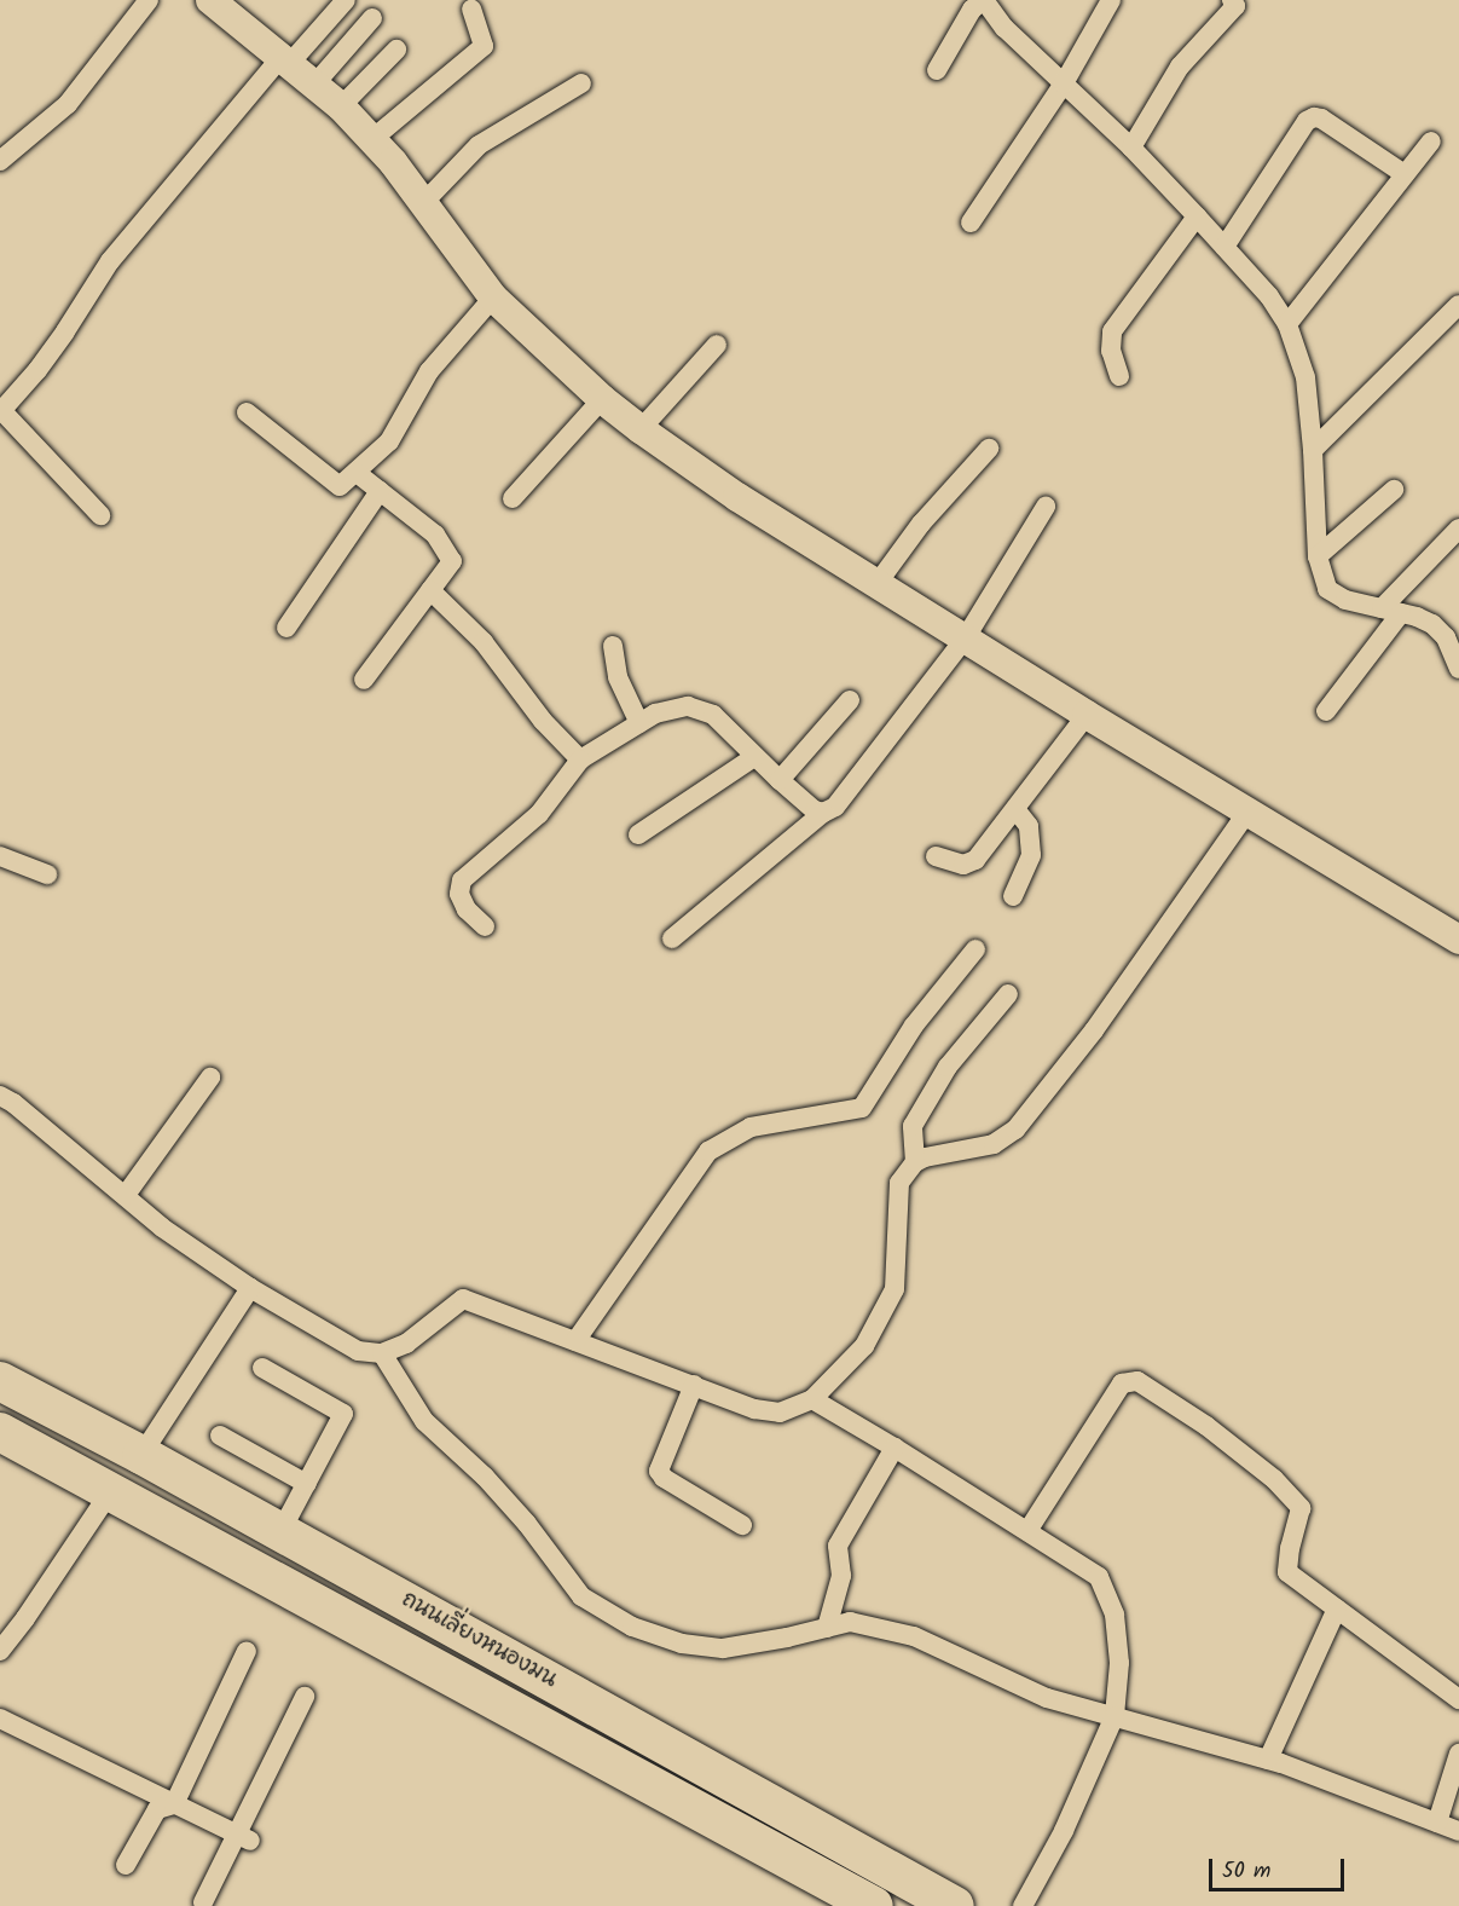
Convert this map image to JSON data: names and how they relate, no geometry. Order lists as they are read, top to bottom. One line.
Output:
{"streets":{"highway":["ถนนเลี่ยงหนองมน"]},"scale_bar":"50 m"}
